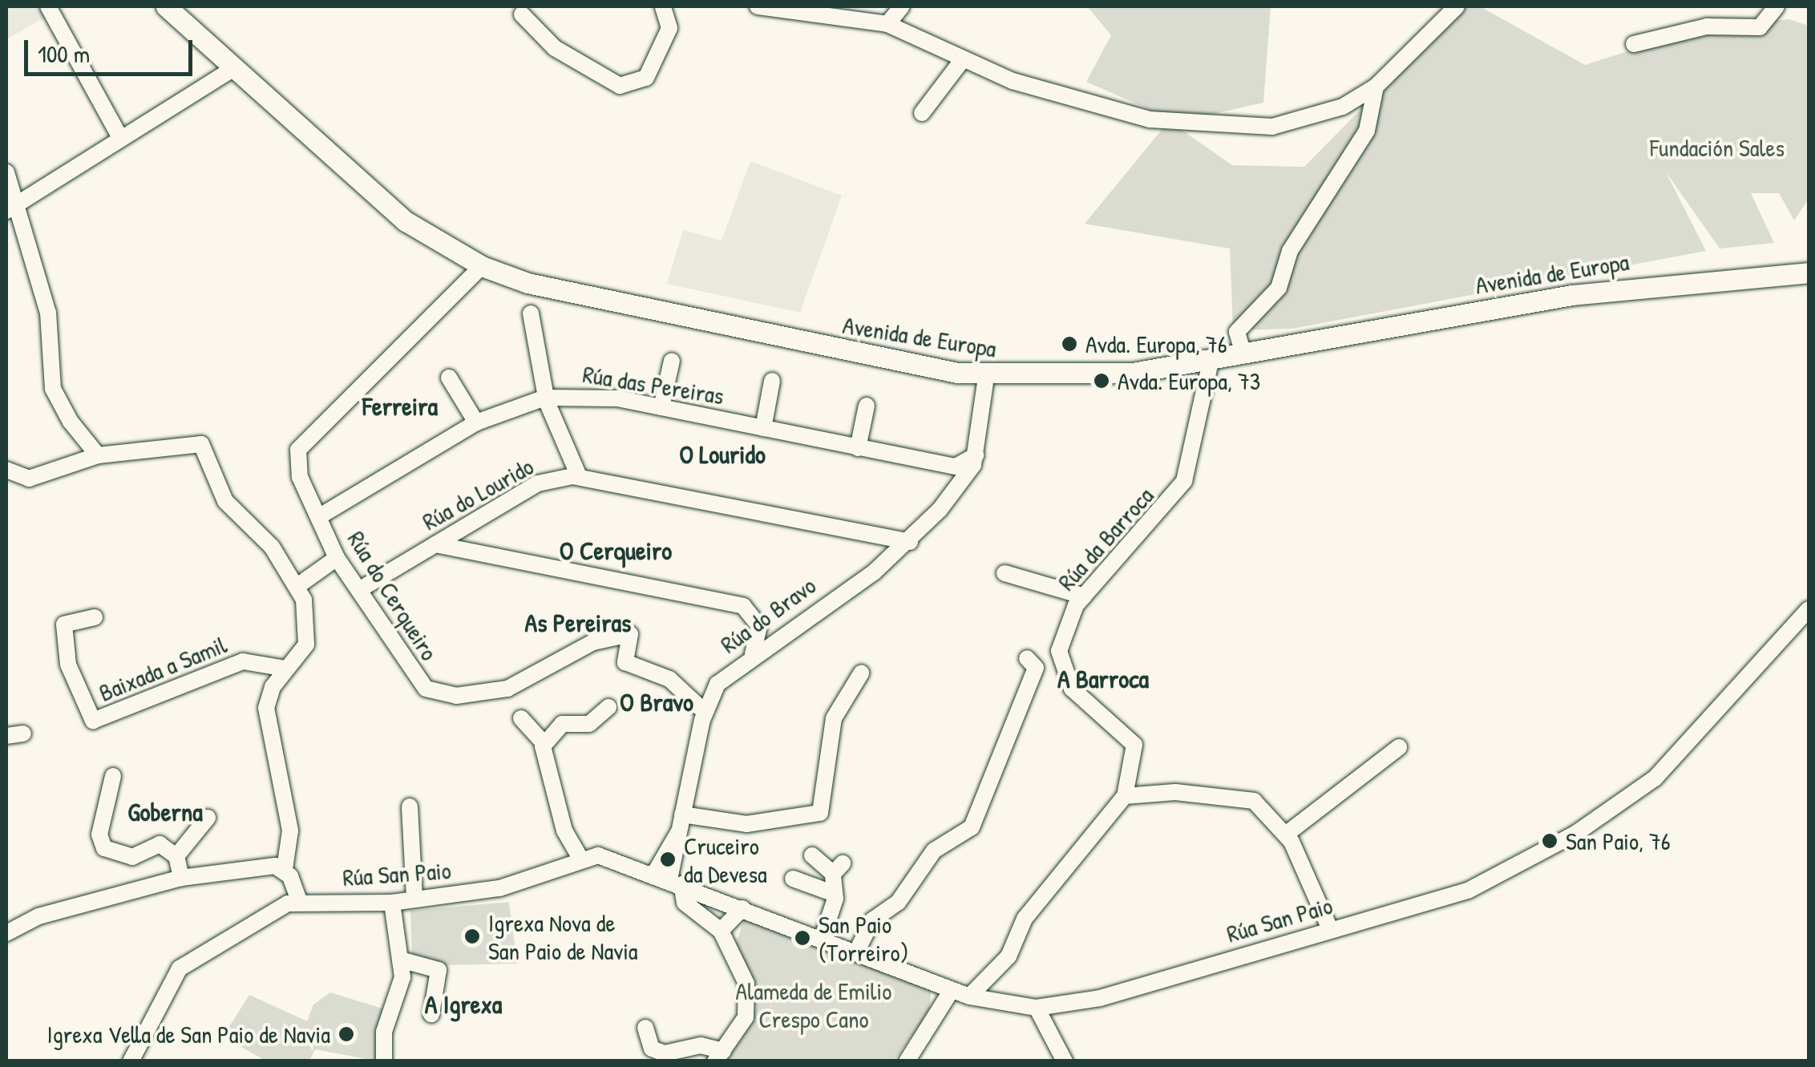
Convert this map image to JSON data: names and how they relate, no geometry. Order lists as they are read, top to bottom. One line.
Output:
{"streets":{"main road":["Avenida de Europa"],"street":["Rúa das Pereiras","Rúa do Lourido","Rúa da Barroca","Rúa do Cerqueiro","Rúa do Bravo","Baixada a Samil","Rúa San Paio"]},"crossings":[["Avenida de Europa","Rúa da Barroca"],["Avenida de Europa","Rúa do Bravo"],["Rúa das Pereiras","Rúa do Cerqueiro"],["Rúa do Lourido","Rúa do Cerqueiro"],["Rúa do Lourido","Rúa do Bravo"],["Rúa da Barroca","Rúa San Paio"],["Rúa do Cerqueiro","Rúa do Bravo"],["Rúa do Bravo","Rúa San Paio"]],"districts":["Ferreira","O Lourido","O Cerqueiro","As Pereiras","A Barroca","O Bravo","Goberna","A Igrexa"],"parks":["Fundación Sales","Alameda de Emilio Crespo Cano"],"places":["Avda. Europa, 76","Avda. Europa, 73","San Paio, 76","Cruceiro da Devesa","Igrexa Nova de San Paio de Navia","San Paio (Torreiro)","Igrexa Vella de San Paio de Navia"],"scale_bar":"100 m"}
